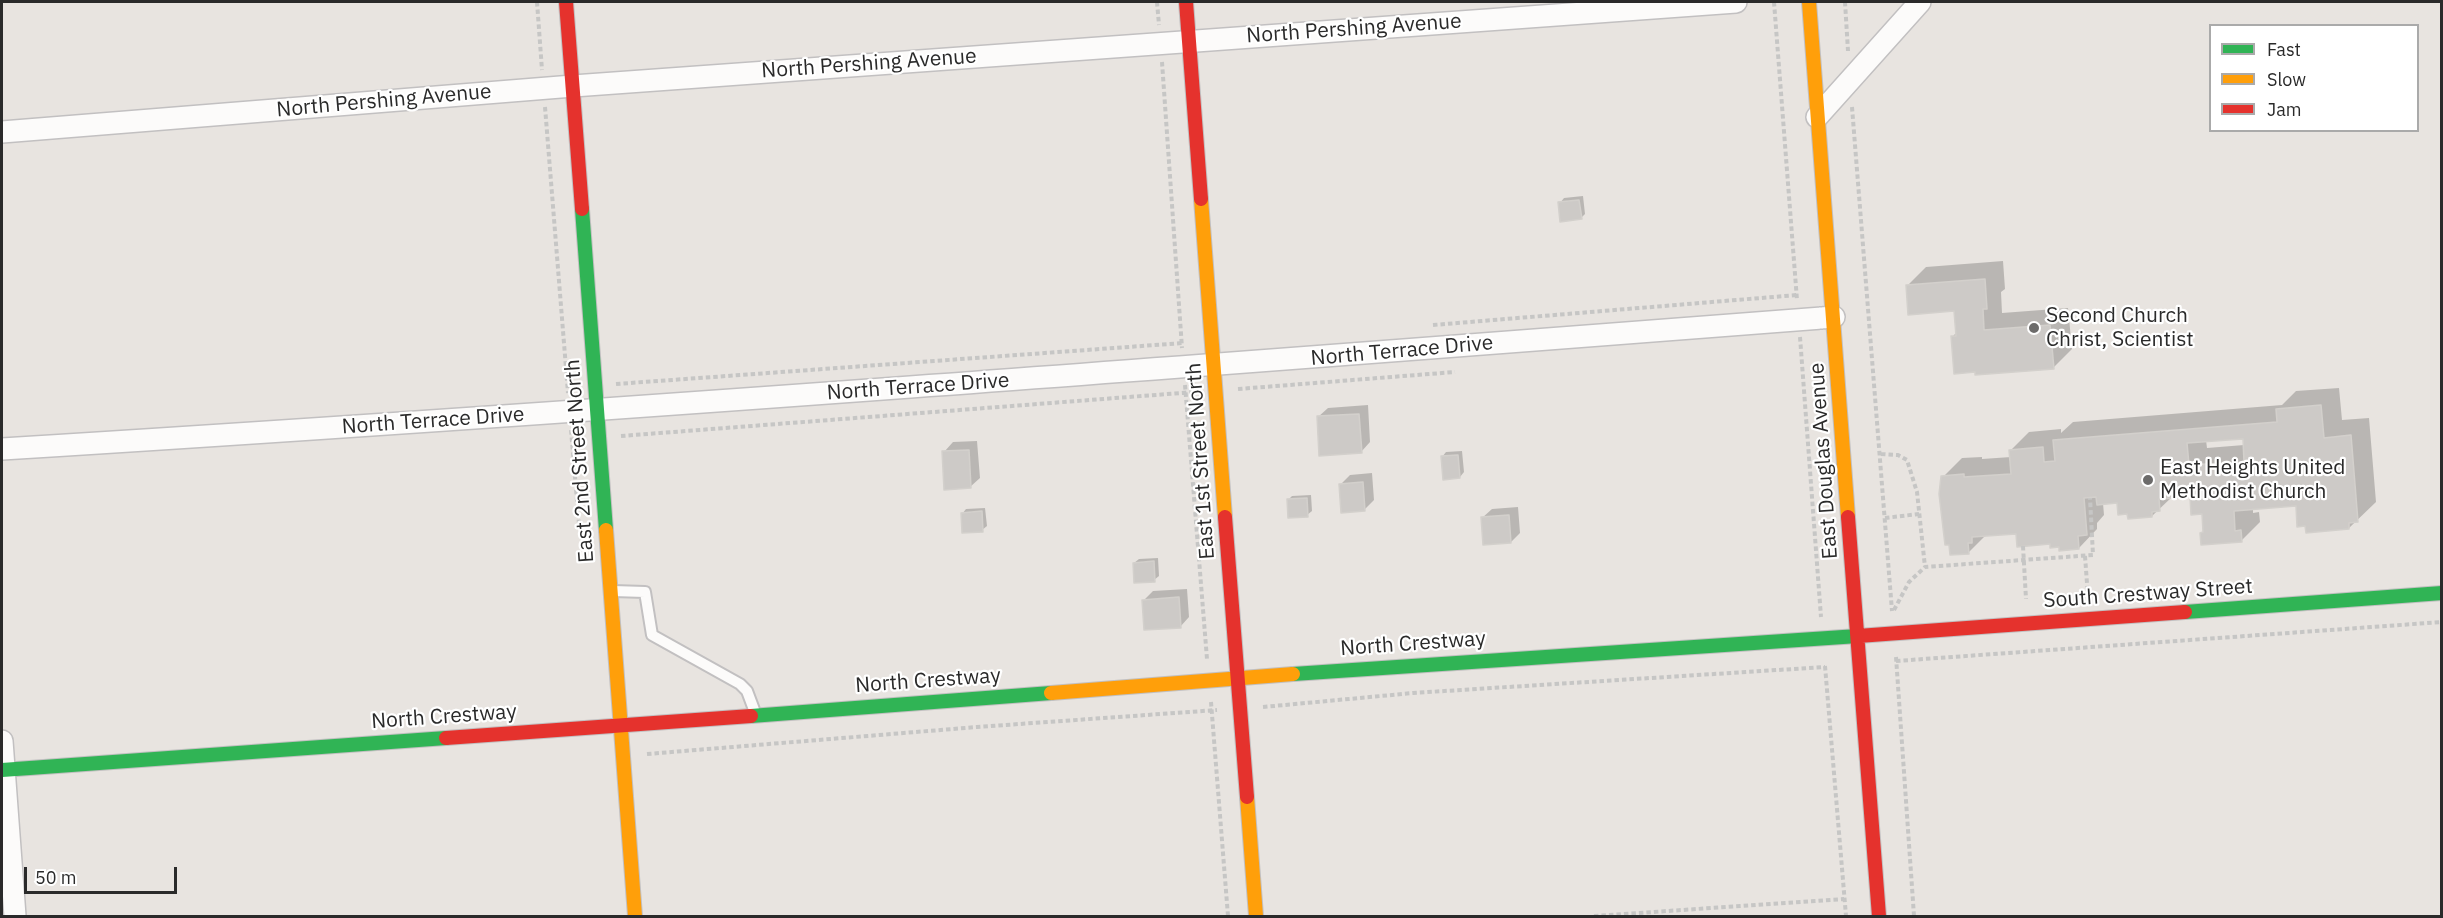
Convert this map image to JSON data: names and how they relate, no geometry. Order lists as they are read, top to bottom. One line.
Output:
{"streets":{"street":["North Pershing Avenue","North Terrace Drive","East 2nd Street North","East 1st Street North","East Douglas Avenue","South Crestway Street","North Crestway"]},"crossings":[["North Pershing Avenue","East 2nd Street North"],["North Pershing Avenue","East 1st Street North"],["North Terrace Drive","East 2nd Street North"],["North Terrace Drive","East 1st Street North"],["North Terrace Drive","East Douglas Avenue"],["East 2nd Street North","North Crestway"],["East 1st Street North","North Crestway"],["East Douglas Avenue","South Crestway Street"],["East Douglas Avenue","North Crestway"],["South Crestway Street","North Crestway"]],"places":["Second Church Christ, Scientist","East Heights United Methodist Church"],"legend":["Fast","Slow","Jam"],"scale_bar":"50 m"}
